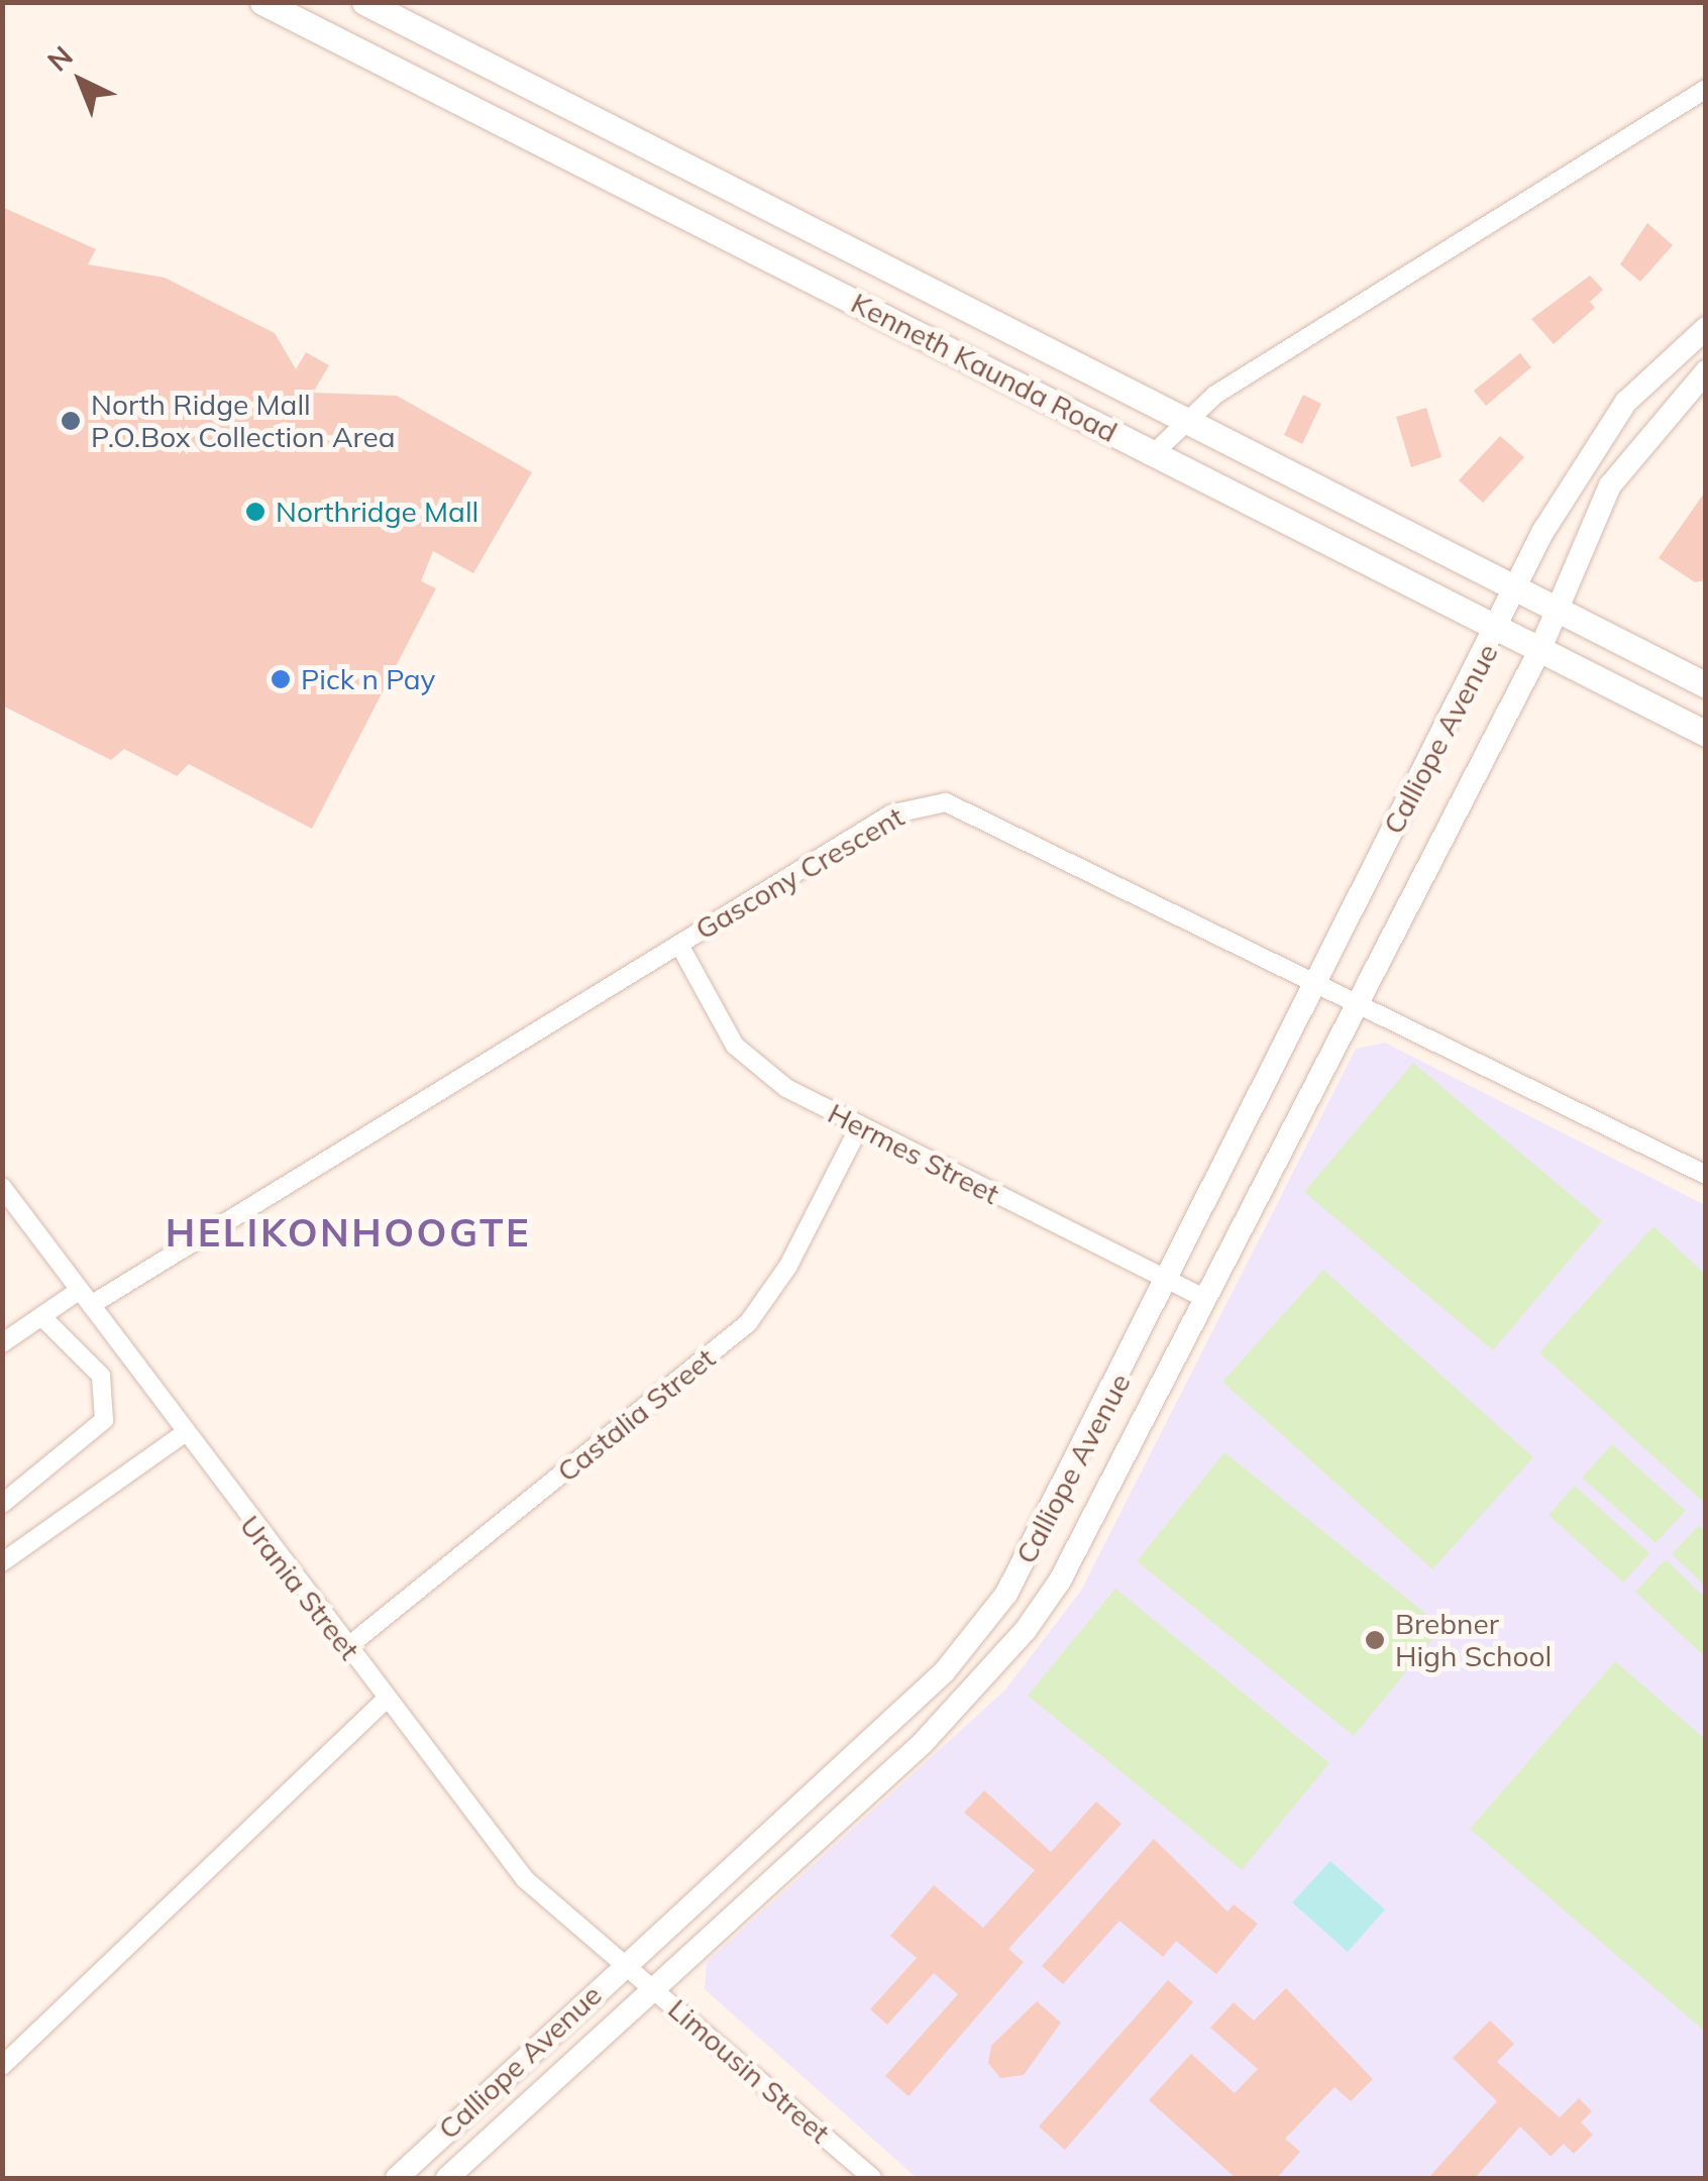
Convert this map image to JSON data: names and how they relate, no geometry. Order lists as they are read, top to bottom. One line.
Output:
{"streets":{"main road":["Kenneth Kaunda Road"],"street":["Calliope Avenue","Gascony Crescent","Hermes Street","Castalia Street","Urania Street","Limousin Street"]},"crossings":[["Kenneth Kaunda Road","Calliope Avenue"],["Calliope Avenue","Gascony Crescent"],["Calliope Avenue","Hermes Street"],["Calliope Avenue","Urania Street"],["Calliope Avenue","Limousin Street"],["Gascony Crescent","Hermes Street"],["Gascony Crescent","Urania Street"],["Hermes Street","Castalia Street"],["Castalia Street","Urania Street"],["Urania Street","Limousin Street"]],"districts":["HELIKONHOOGTE"],"places":["North Ridge Mall P.O.Box Collection Area","Northridge Mall","Pick n Pay","Brebner High School"],"north":"top left"}
